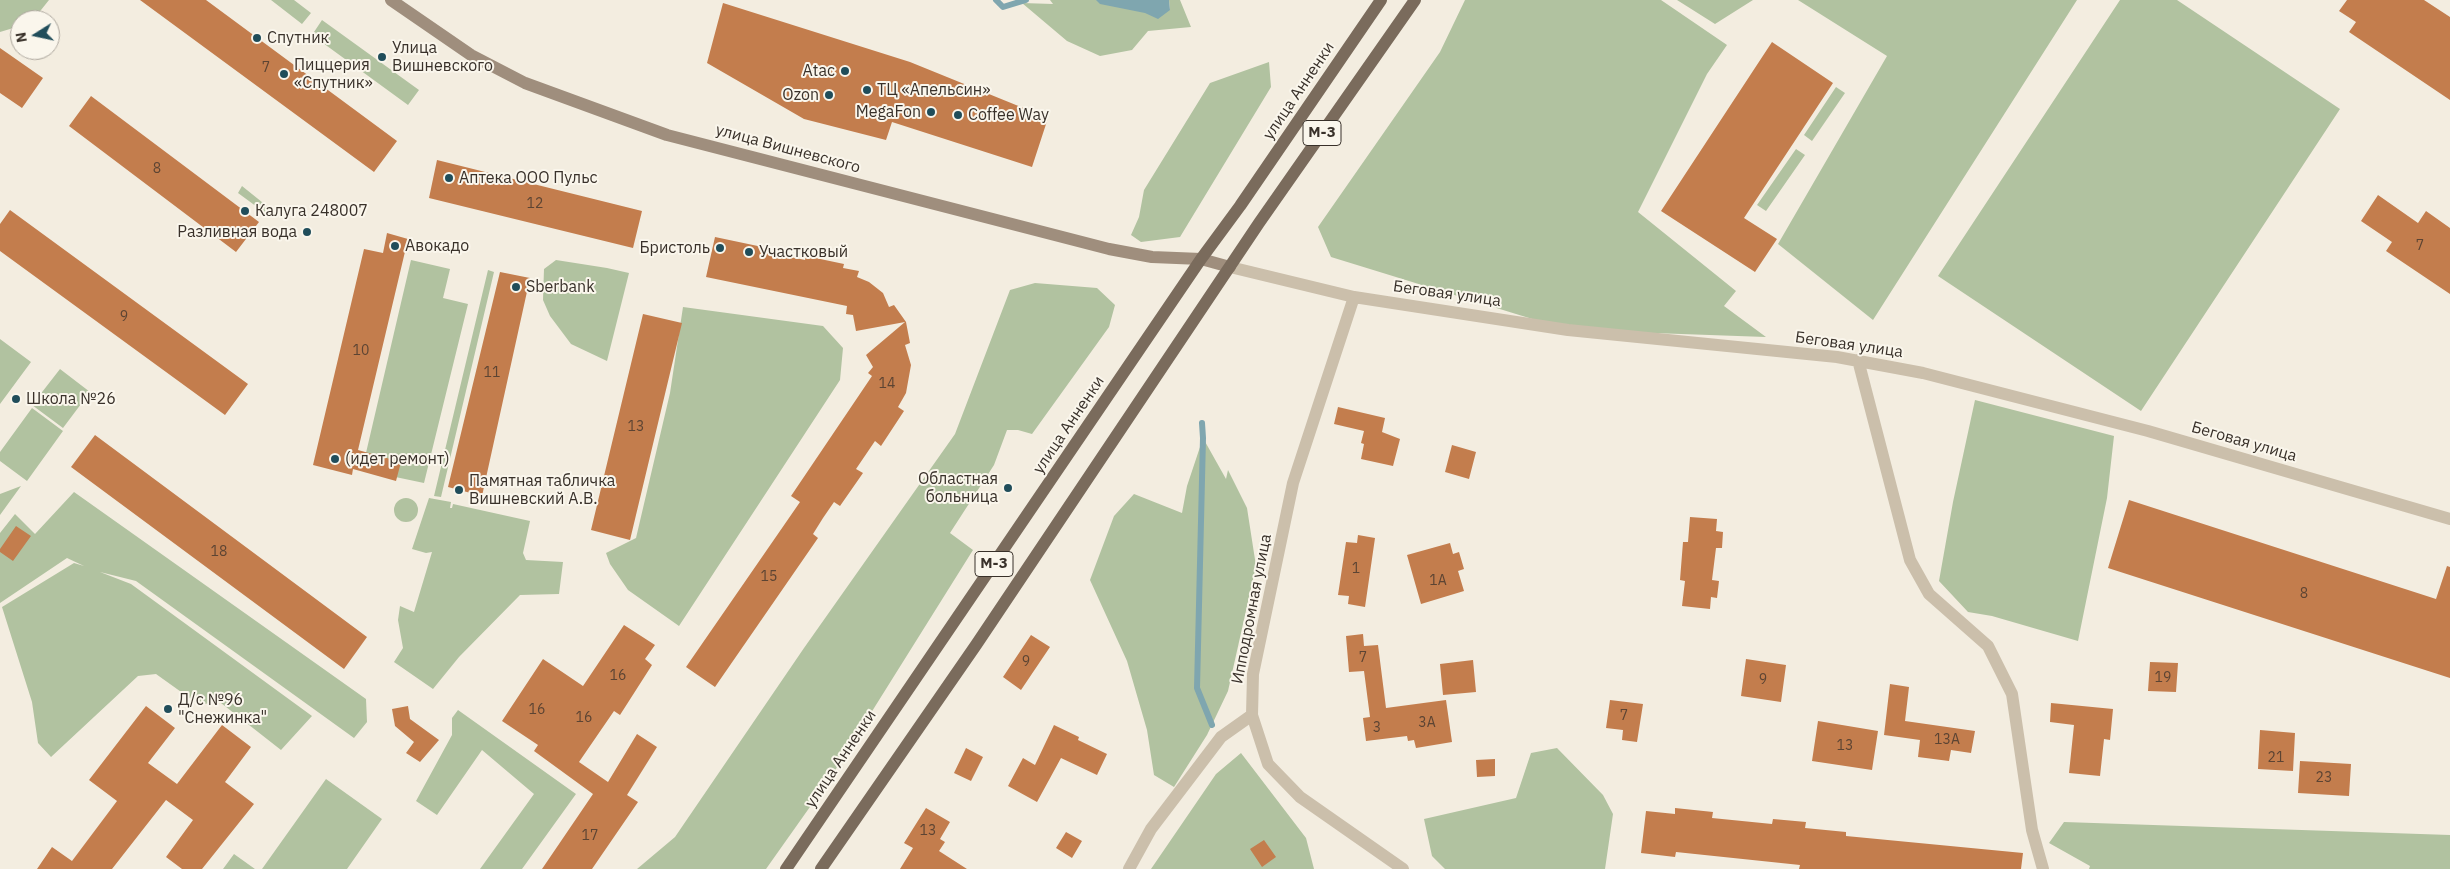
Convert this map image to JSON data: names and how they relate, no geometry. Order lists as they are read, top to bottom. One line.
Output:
{"streets":{"main road":["улица Анненки","М-3"],"street":["улица Вишневского","Беговая улица","Ипподромная улица"]},"crossings":[["улица Анненки","улица Вишневского"],["М-3","улица Вишневского"],["М-3","Беговая улица"],["улица Вишневского","Беговая улица"],["Беговая улица","Ипподромная улица"]],"places":["Спутник","Улица Вишневского","Atac","Пиццерия «Спутник»","ТЦ «Апельсин»","Ozon","MegaFon","Coffee Way","Аптека ООО Пульс","Калуга 248007","Разливная вода","Авокадо","Бристоль","Участковый","Sberbank","Школа №26","(идет ремонт)","Областная больница","Памятная табличка Вишневский А.В.","Д/с №96 \"Снежинка\""],"house_numbers":["7","8","12","7","9","10","11","14","13","18","1","15","1А","8","7","9","16","19","9","16","7","16","3А","3","13А","13","21","23","13","17"],"north":"left"}
